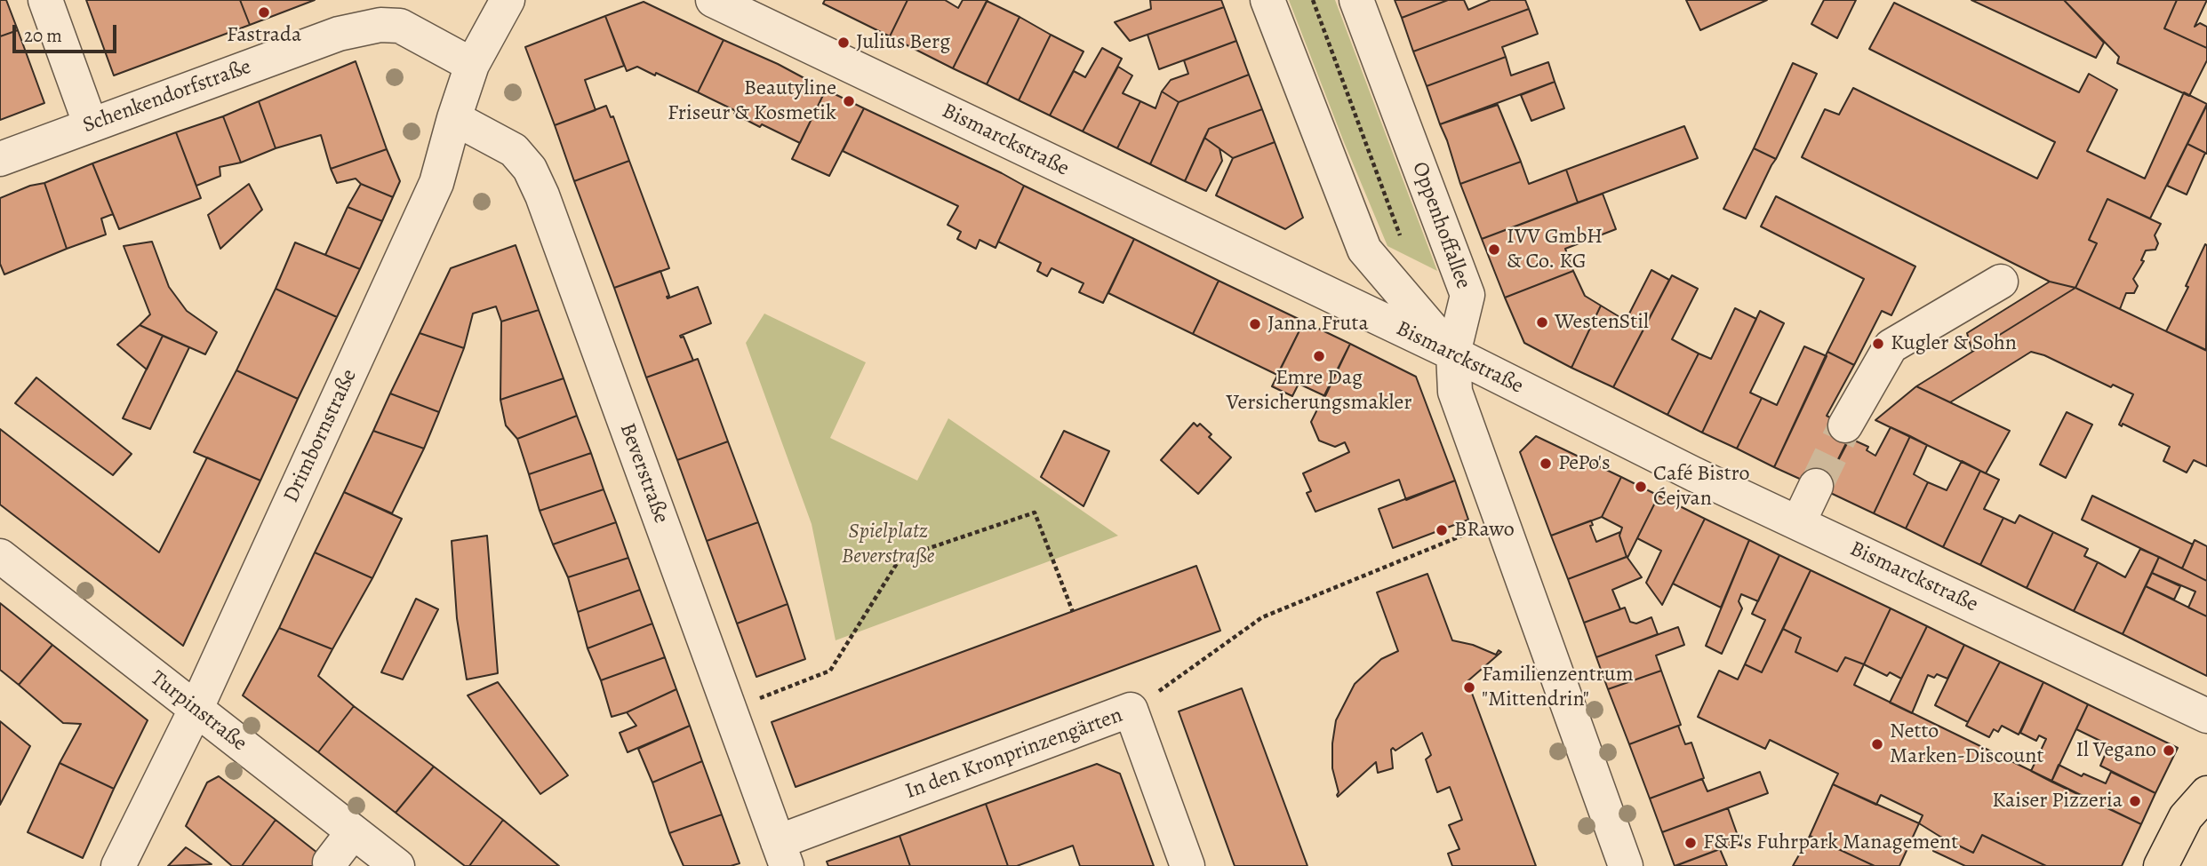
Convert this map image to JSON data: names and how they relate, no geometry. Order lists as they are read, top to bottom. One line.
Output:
{"streets":{"street":["Schenkendorfstraße","Bismarckstraße","Oppenhoffallee","Drimbornstraße","Beverstraße","Turpinstraße","In den Kronprinzengärten"]},"crossings":[["Schenkendorfstraße","Drimbornstraße"],["Bismarckstraße","Oppenhoffallee"],["Drimbornstraße","Beverstraße"],["Drimbornstraße","Turpinstraße"],["Beverstraße","In den Kronprinzengärten"]],"parks":["Spielplatz Beverstraße"],"places":["Fastrada","Julius Berg","Beautyline Friseur & Kosmetik","IVV GmbH & Co. KG","WestenStil","Janna Fruta","Kugler & Sohn","Emre Dag Versicherungsmakler","PePo's","Café Bistro Ćejvan","BRawo","Familienzentrum \"Mittendrin\"","Netto Marken-Discount","Il Vegano","Kaiser Pizzeria","F&F's Fuhrpark Management"],"scale_bar":"20 m"}
